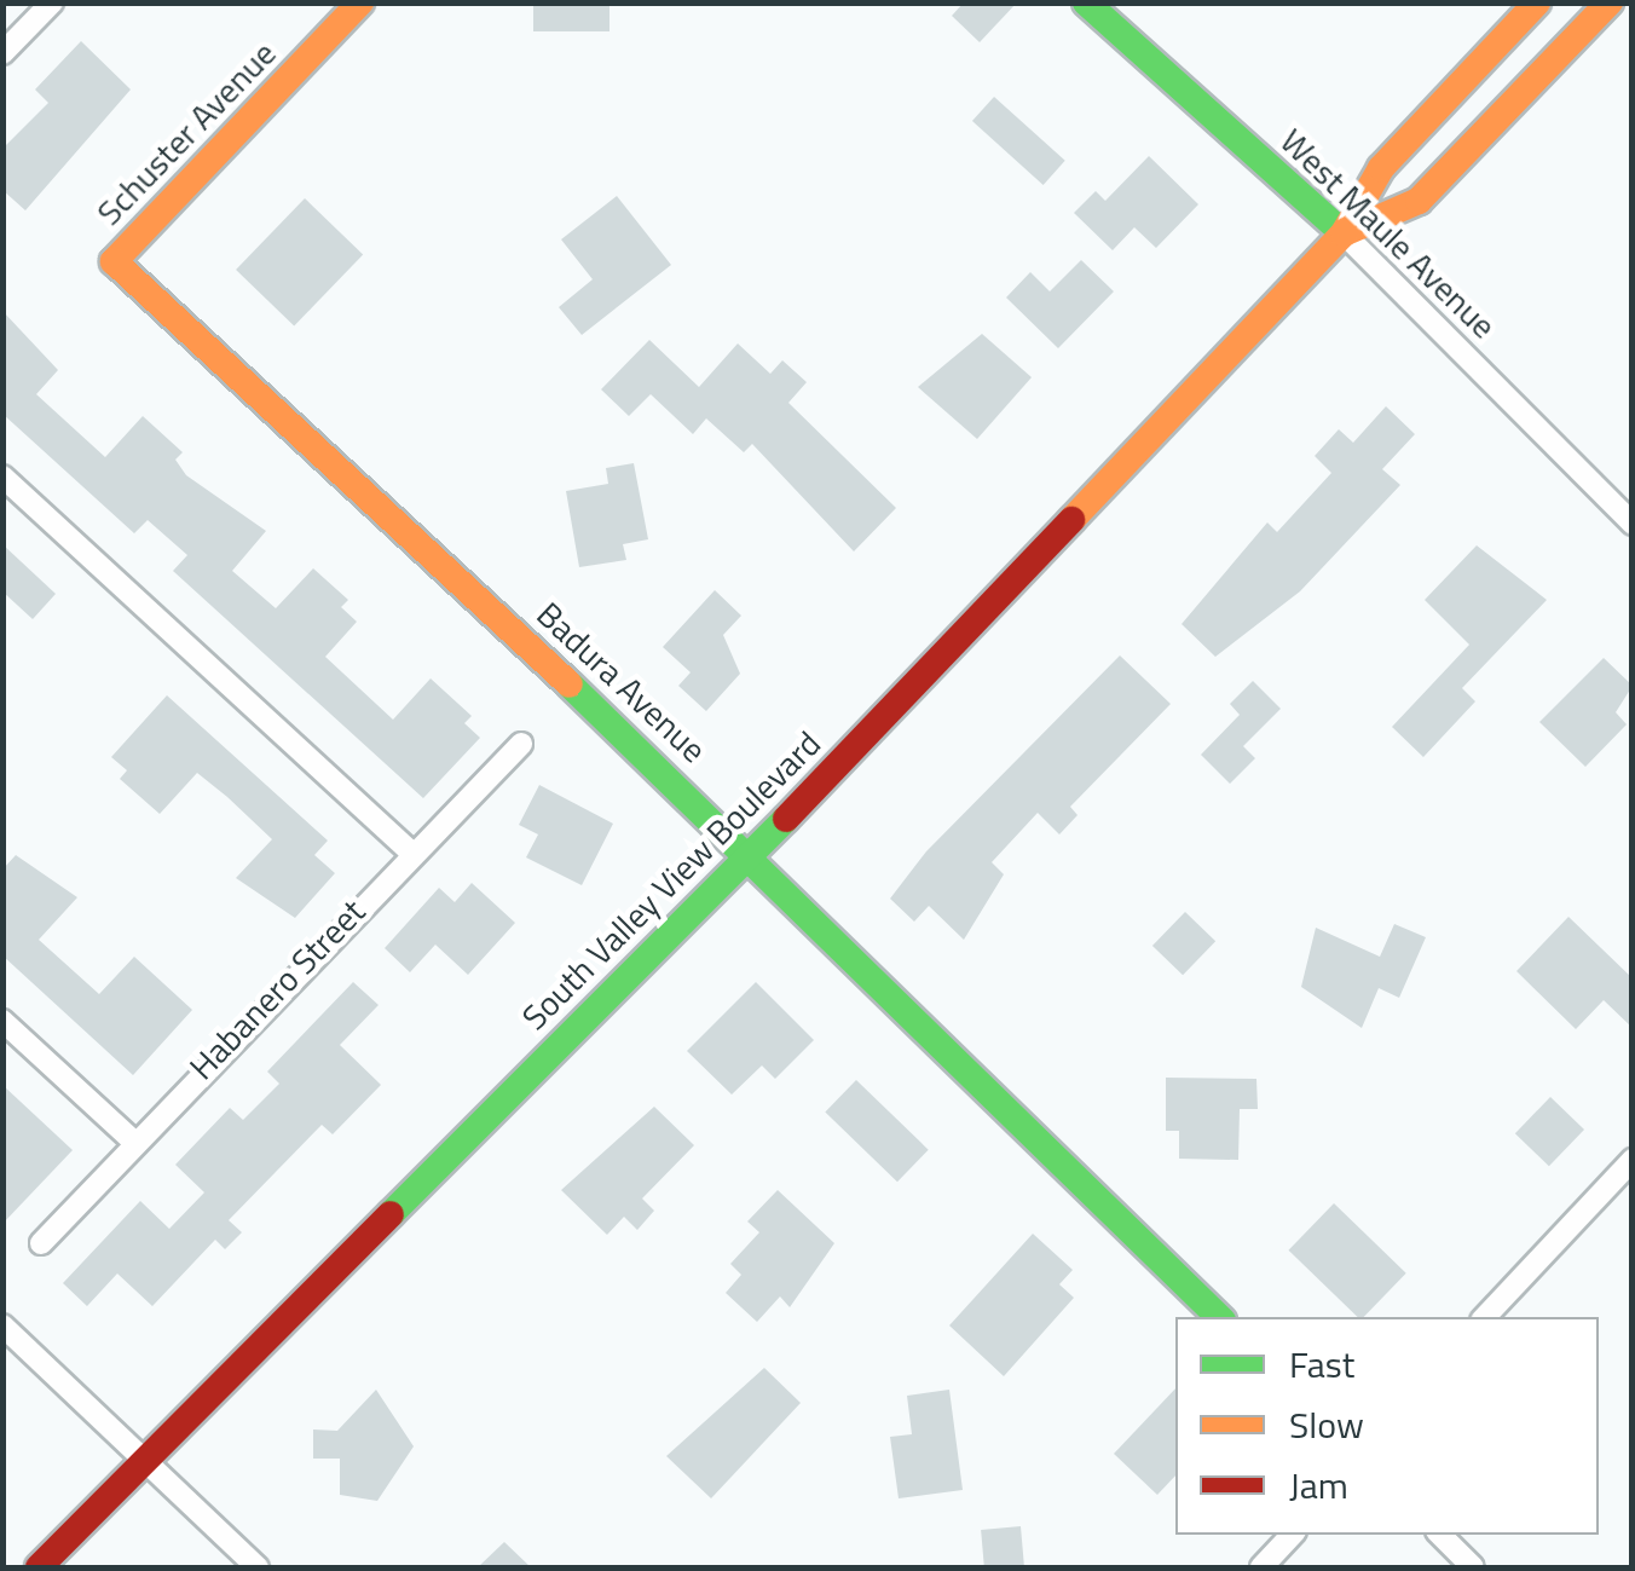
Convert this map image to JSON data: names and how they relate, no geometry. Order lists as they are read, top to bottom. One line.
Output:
{"streets":{"main road":["Schuster Avenue","West Maule Avenue","Badura Avenue","South Valley View Boulevard"],"street":["Habanero Street"]},"crossings":[["Schuster Avenue","Badura Avenue"],["West Maule Avenue","South Valley View Boulevard"],["Badura Avenue","South Valley View Boulevard"]],"legend":["Fast","Slow","Jam"]}
